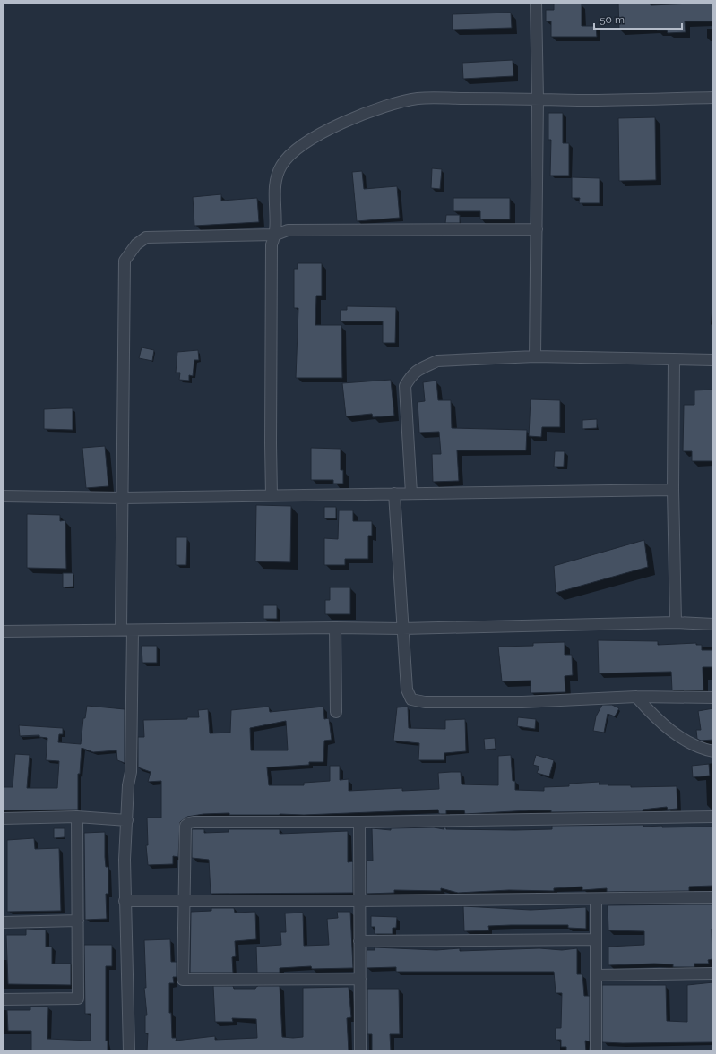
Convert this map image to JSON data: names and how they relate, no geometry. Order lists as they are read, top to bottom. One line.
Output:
{"scale_bar":"50 m"}
